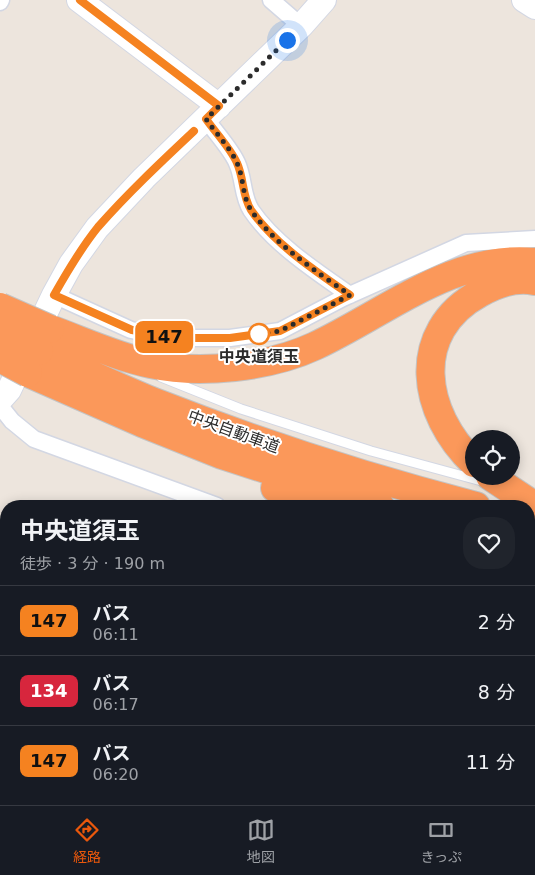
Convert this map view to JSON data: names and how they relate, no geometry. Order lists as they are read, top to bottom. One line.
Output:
{"streets":{"highway":["中央自動車道"]},"places":["中央道須玉"],"lines":["bus line 147"],"page":{"on_map":"147","heading":["中央道須玉","徒歩 · 3 分 · 190 m"],"list":[{"mark":"147","name":"バス","note":"06:11","value":"2 分"},{"mark":"134","name":"バス","note":"06:17","value":"8 分"},{"mark":"147","name":"バス","note":"06:20","value":"11 分"}],"tabs":["経路","地図","きっぷ"]}}
